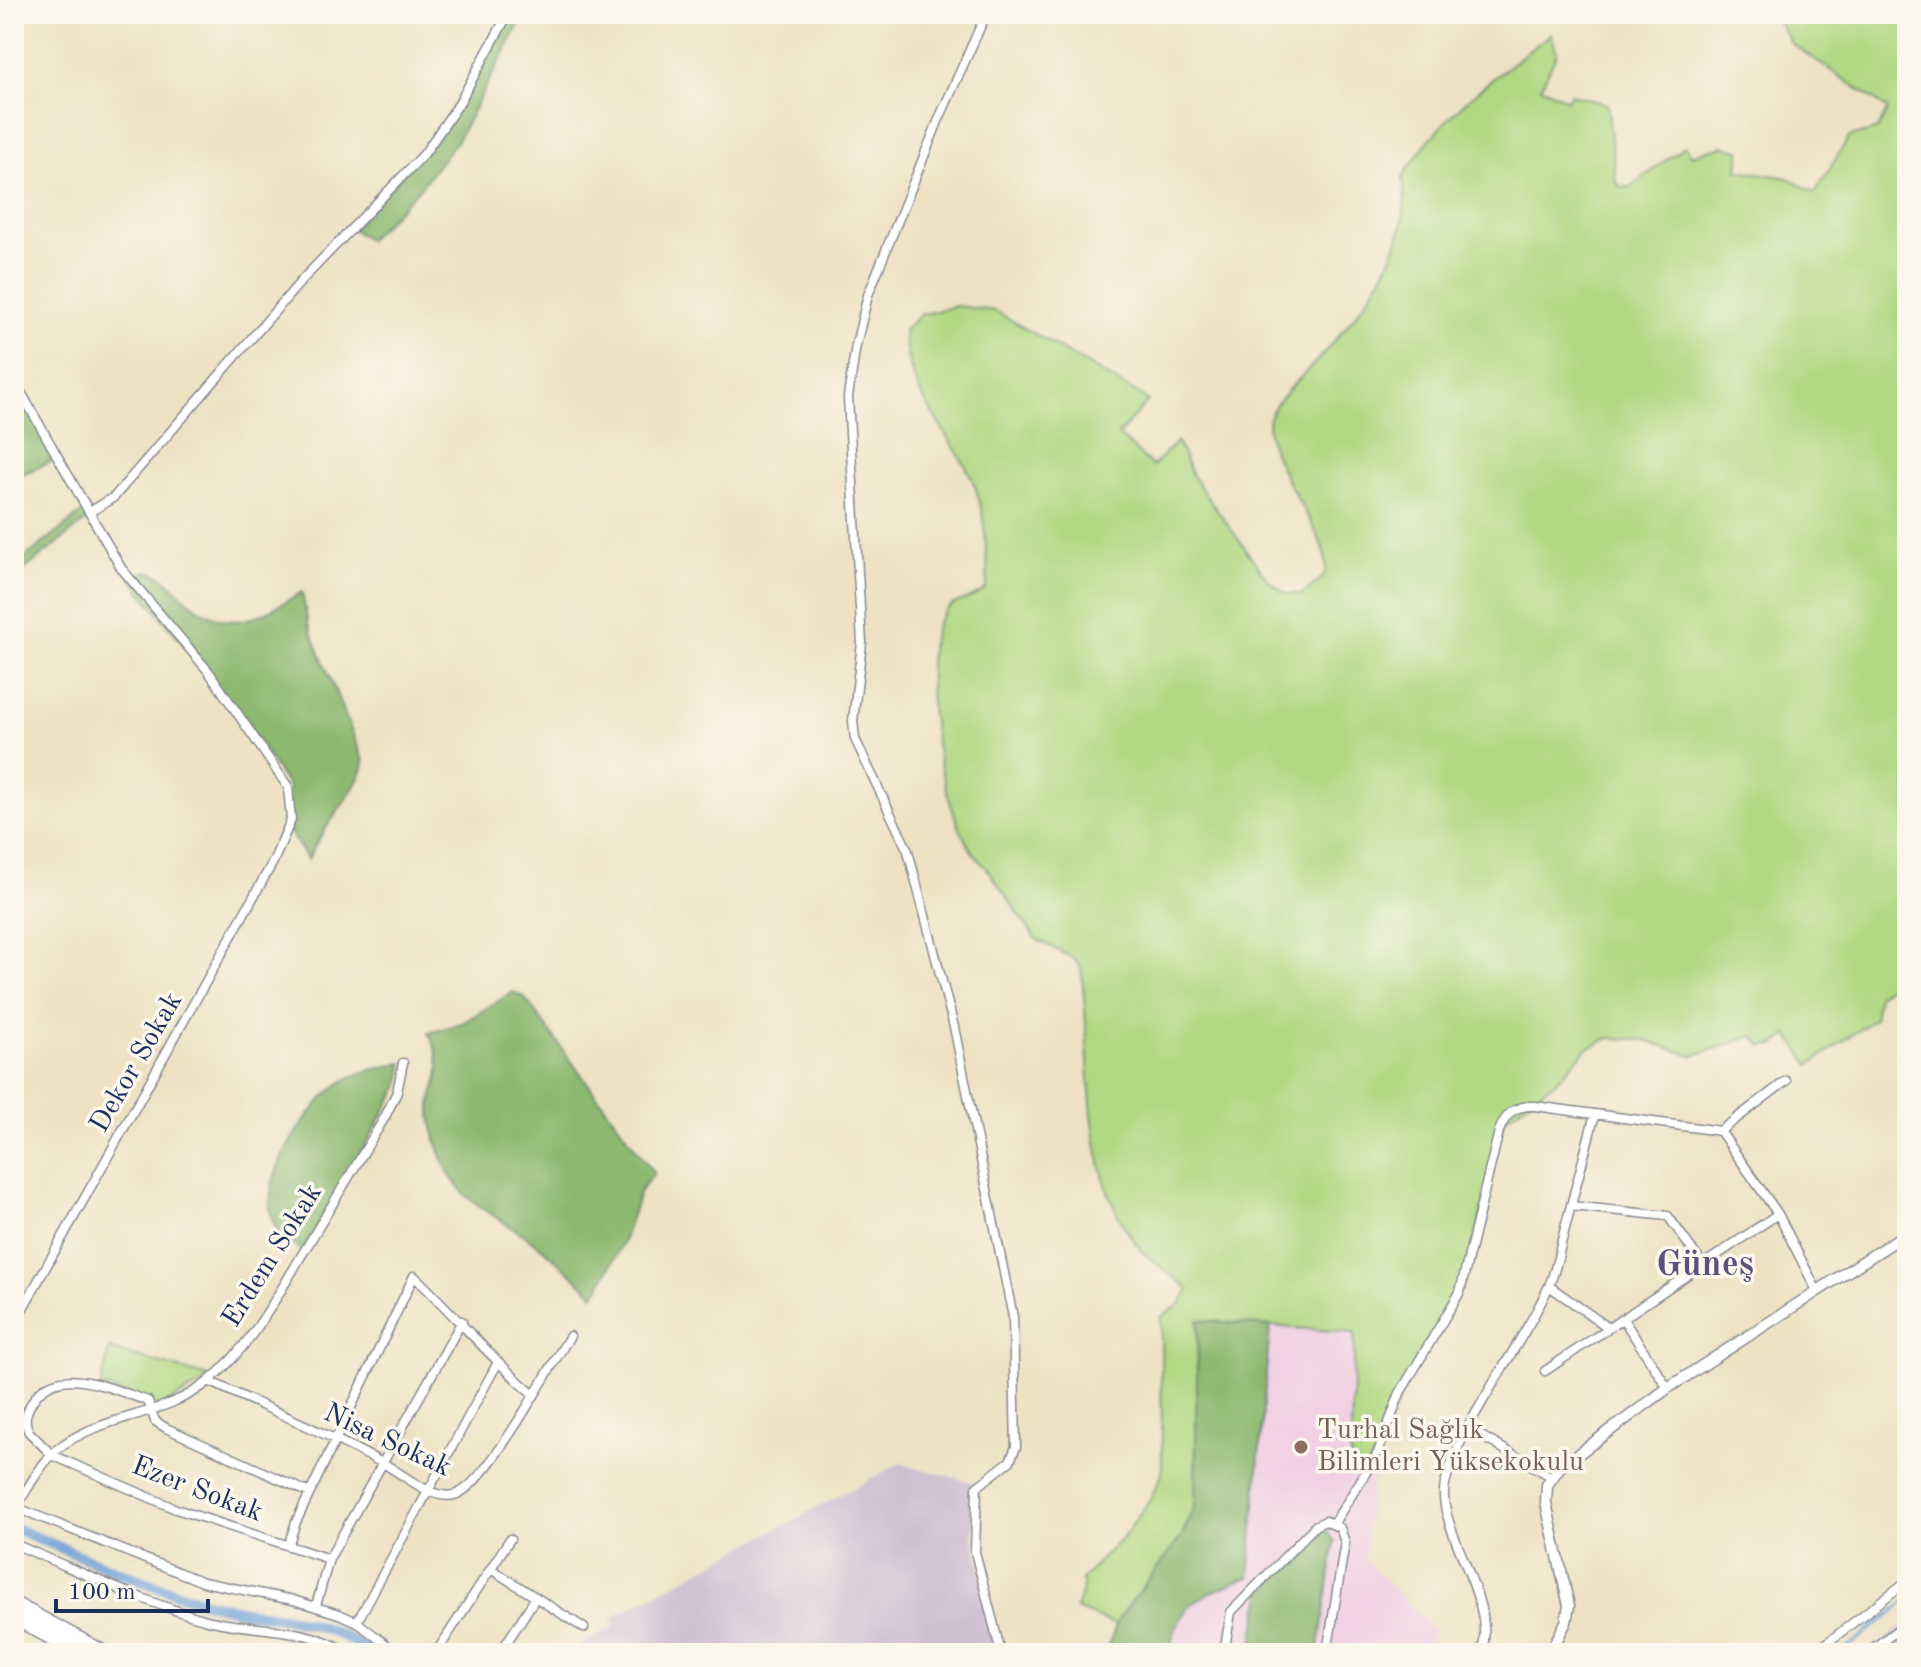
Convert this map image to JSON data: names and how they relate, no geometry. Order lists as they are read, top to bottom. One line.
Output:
{"streets":{"street":["Dekor Sokak","Erdem Sokak","Nisa Sokak","Ezer Sokak"]},"crossings":[["Erdem Sokak","Nisa Sokak"],["Erdem Sokak","Ezer Sokak"]],"districts":["Güneş"],"places":["Turhal Sağlık Bilimleri Yüksekokulu"],"scale_bar":"100 m"}
